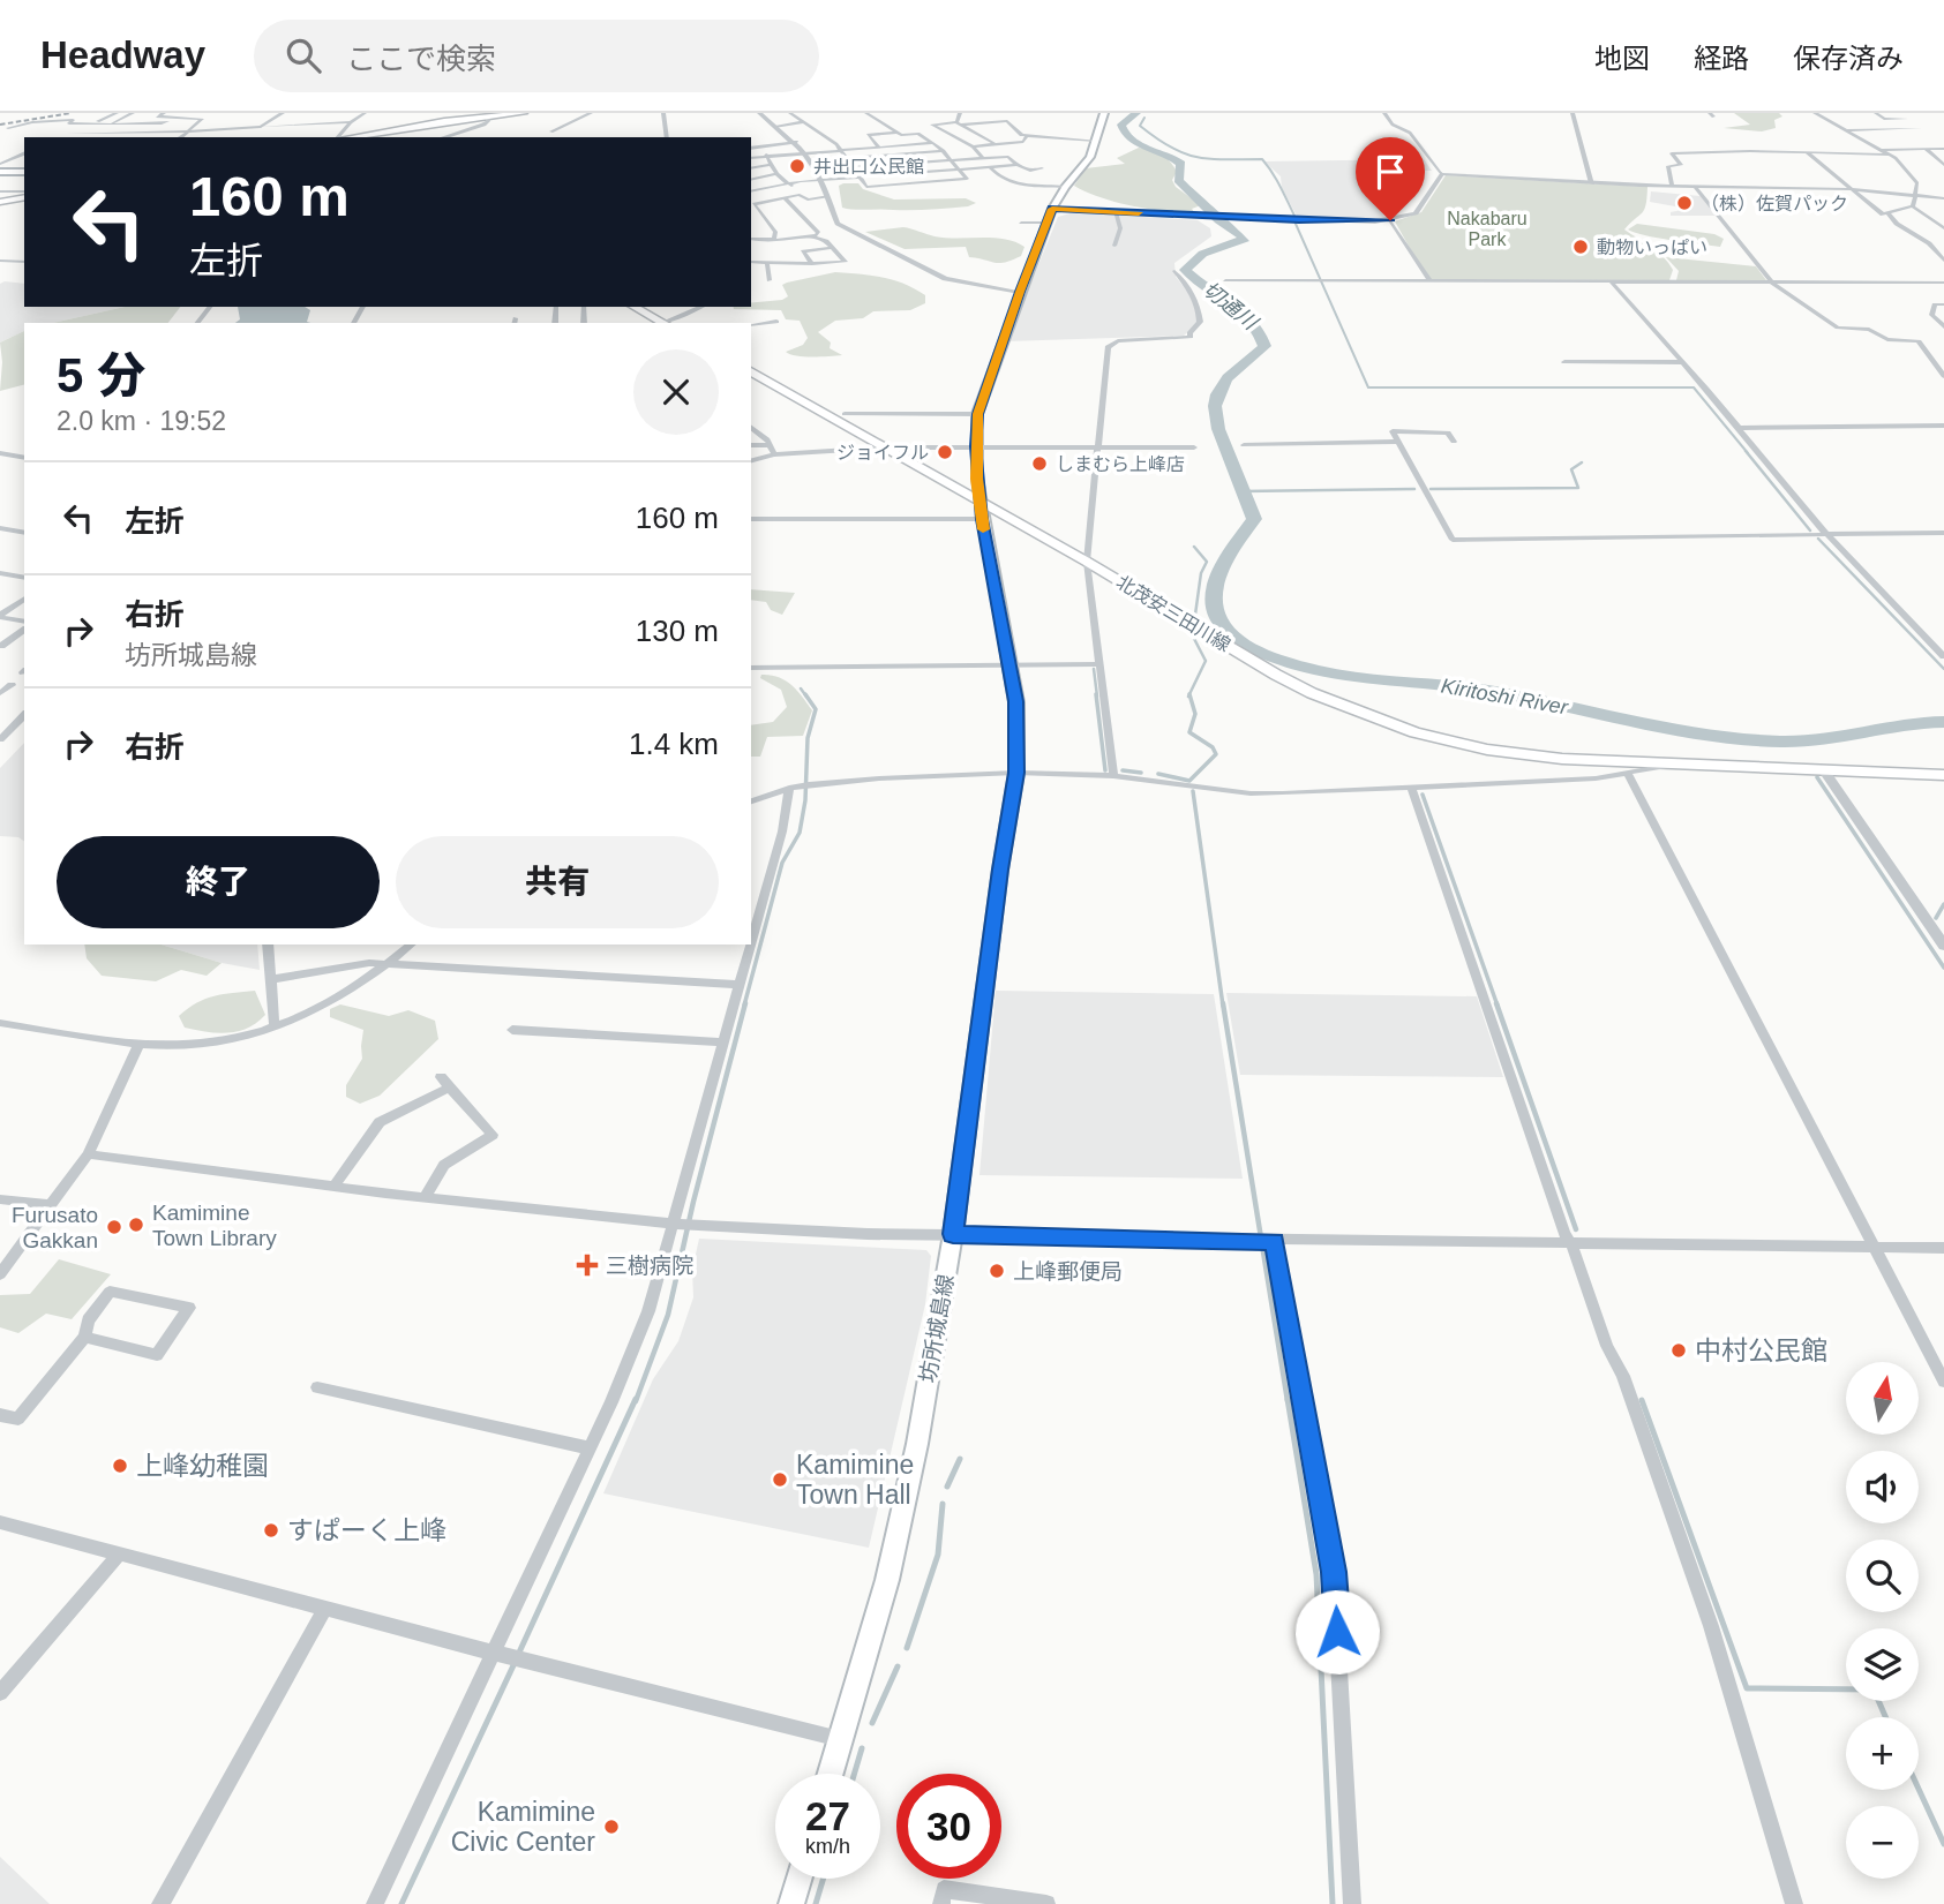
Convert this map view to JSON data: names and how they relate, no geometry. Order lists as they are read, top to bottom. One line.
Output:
{"streets":{"main road":["北茂安三田川線","坊所城島線"]},"crossings":[["北茂安三田川線","坊所城島線"]],"water":["切通川","Kiritoshi River"],"parks":["Nakabaru Park"],"places":{"other":["井出口公民館","（株）佐賀パック","動物いっぱい","ジョイフル","しまむら上峰店","Kamimine Town Library","Furusato Gakkan","上峰郵便局","中村公民館","上峰幼稚園","Kamimine Town Hall","すぱーく上峰","Kamimine Civic Center"],"health":["三樹病院"]},"north":"top","page":{"header":"Headway","search":"ここで検索","nav":["地図","経路","保存済み"],"turn":["160 m","左折"],"heading":["5 分","2.0 km · 19:52"],"list":[{"name":"左折","value":"160 m"},{"name":"右折","note":"坊所城島線","value":"130 m"},{"name":"右折","value":"1.4 km"}],"buttons":["終了","共有"],"map_buttons":["+","−"],"speed":"27 km/h","limit":"30"}}
